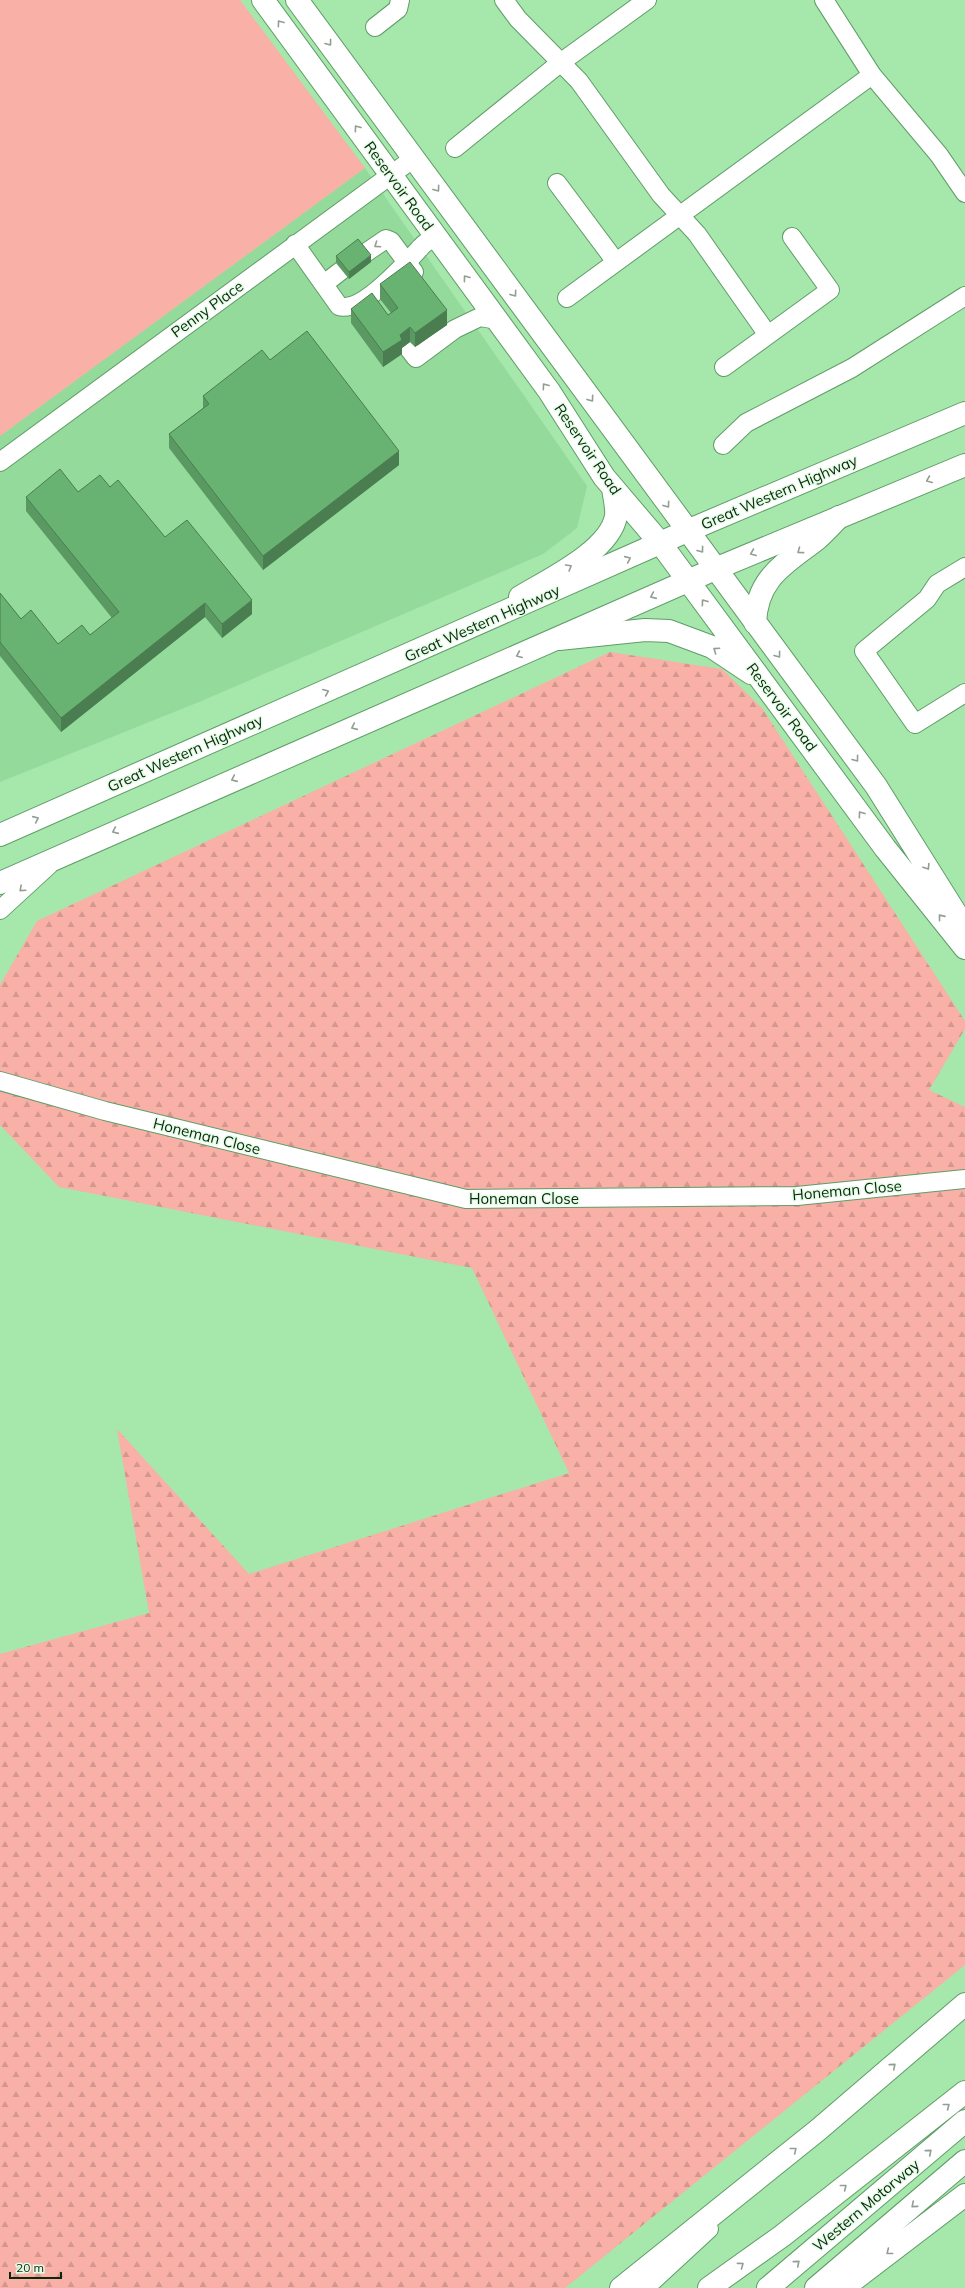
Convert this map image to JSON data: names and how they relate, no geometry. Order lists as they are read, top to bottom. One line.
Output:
{"streets":{"main road":["Reservoir Road","Great Western Highway","Western Motorway"],"street":["Penny Place","Honeman Close"]},"crossings":[["Reservoir Road","Penny Place"],["Reservoir Road","Great Western Highway"]],"scale_bar":"20 m"}
